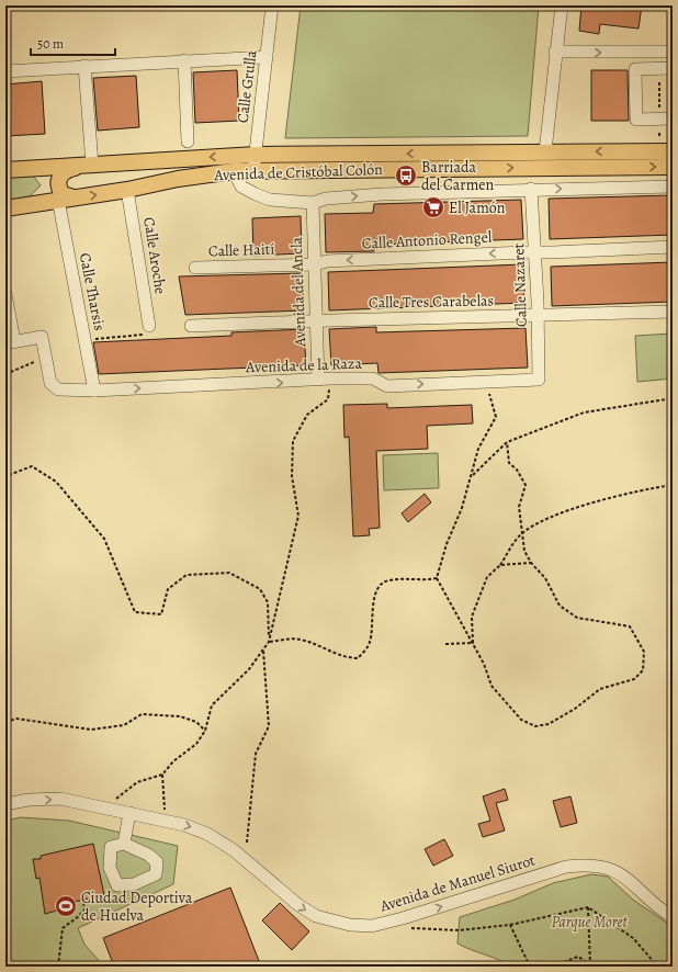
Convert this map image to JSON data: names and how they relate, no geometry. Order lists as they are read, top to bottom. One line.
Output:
{"streets":{"main road":["Avenida de Cristóbal Colón"],"street":["Calle Grulla","Calle Antonio Rengel","Calle Haití","Calle Aroche","Calle Nazaret","Calle Tharsis","Avenida del Ancla","Calle Tres Carabelas","Avenida de la Raza","Avenida de Manuel Siurot"]},"crossings":[["Calle Grulla","Avenida de Cristóbal Colón"],["Avenida de Cristóbal Colón","Calle Aroche"],["Avenida de Cristóbal Colón","Calle Tharsis"],["Calle Antonio Rengel","Calle Haití"],["Calle Antonio Rengel","Calle Nazaret"],["Calle Antonio Rengel","Avenida del Ancla"],["Calle Haití","Avenida del Ancla"],["Calle Nazaret","Calle Tres Carabelas"],["Calle Nazaret","Avenida de la Raza"],["Calle Tharsis","Avenida de la Raza"],["Avenida del Ancla","Calle Tres Carabelas"],["Avenida del Ancla","Avenida de la Raza"]],"one_way":["Avenida de la Raza","Avenida de Manuel Siurot"],"parks":["Parque Moret"],"places":{"bus stop":["Barriada del Carmen"],"supermarket":["El Jamón"],"sports":["Ciudad Deportiva de Huelva"]},"scale_bar":"50 m"}
